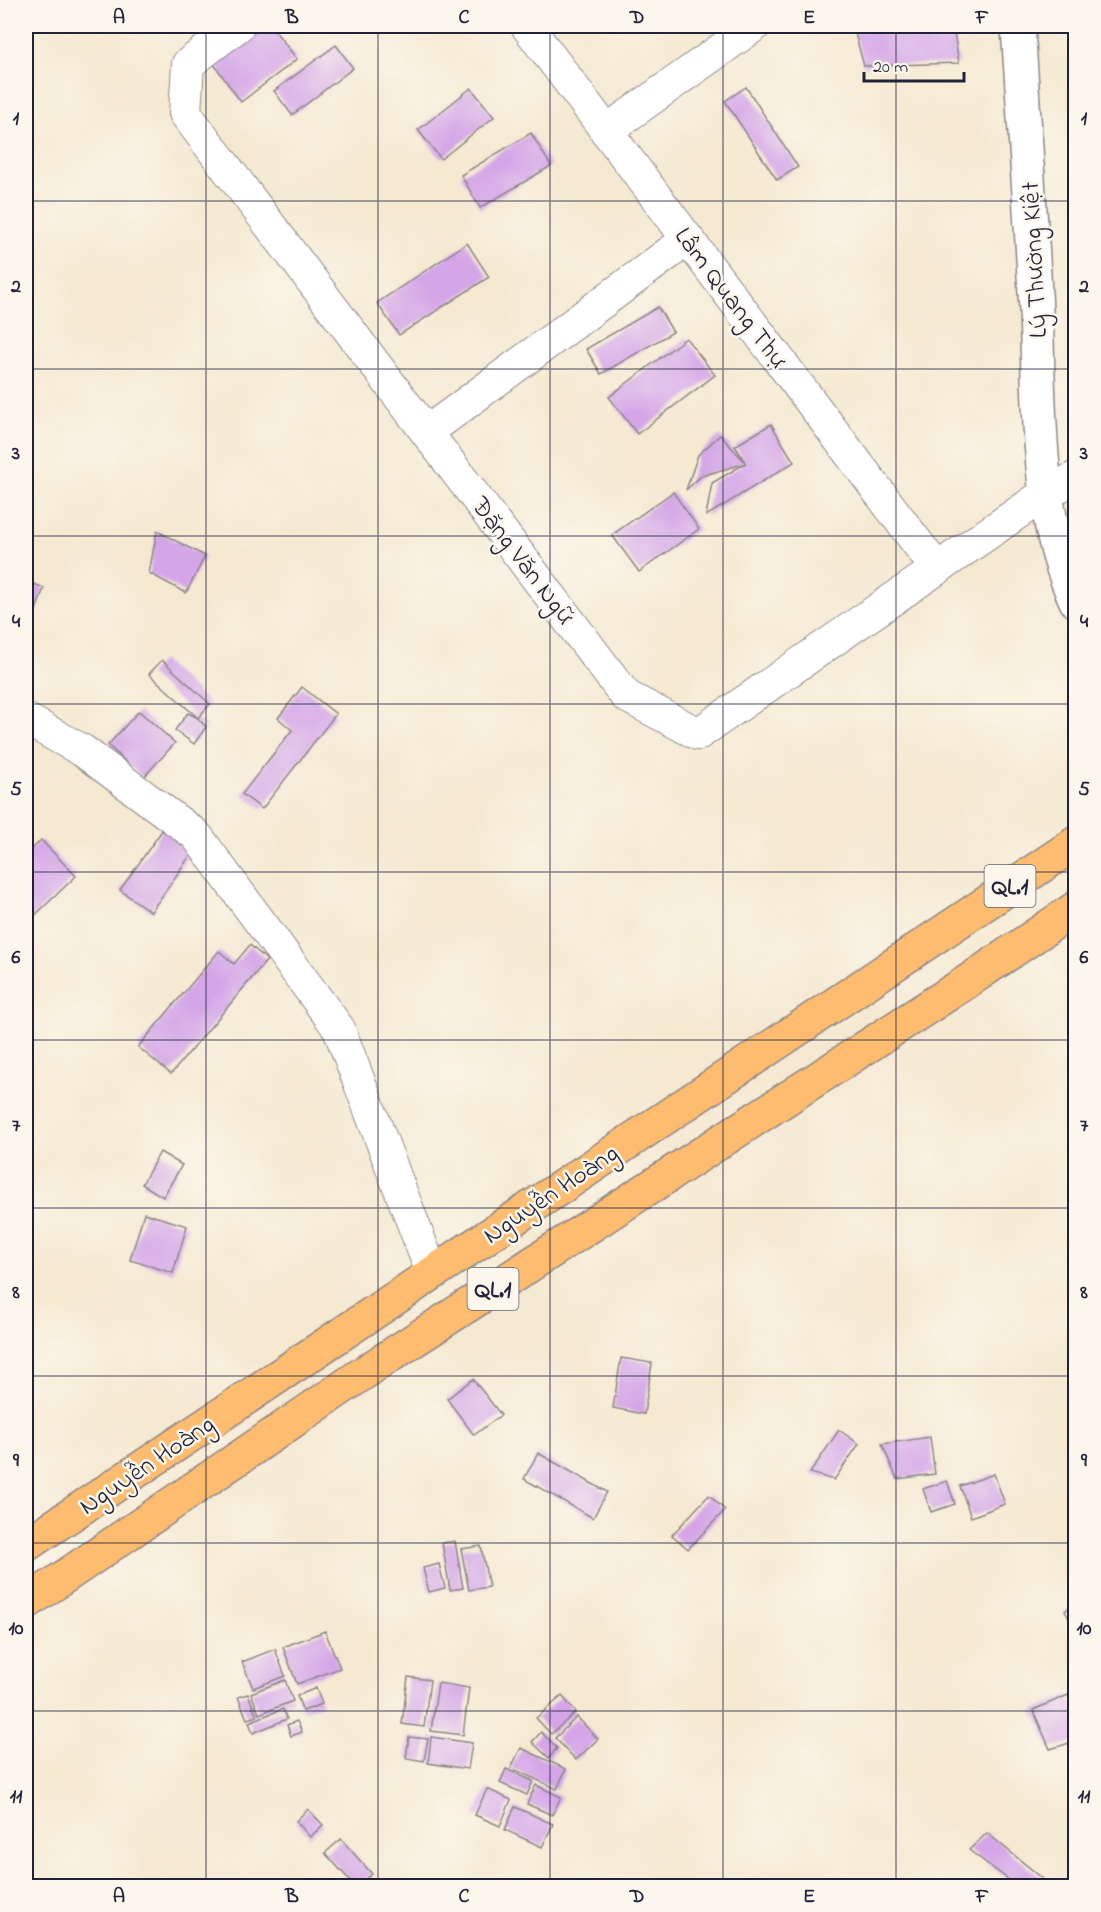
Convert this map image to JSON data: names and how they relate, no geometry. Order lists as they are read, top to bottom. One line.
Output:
{"streets":{"highway":["QL.1","Nguyễn Hoàng"],"street":["Lý Thường Kiệt","Lâm Quang Thự","Đặng Văn Ngữ"]},"crossings":[["Lý Thường Kiệt","Đặng Văn Ngữ"],["Lâm Quang Thự","Đặng Văn Ngữ"]],"scale_bar":"20 m","grid":{"columns":["A","B","C","D","E","F"],"rows":["1","2","3","4","5","6","7","8","9","10","11"]}}
